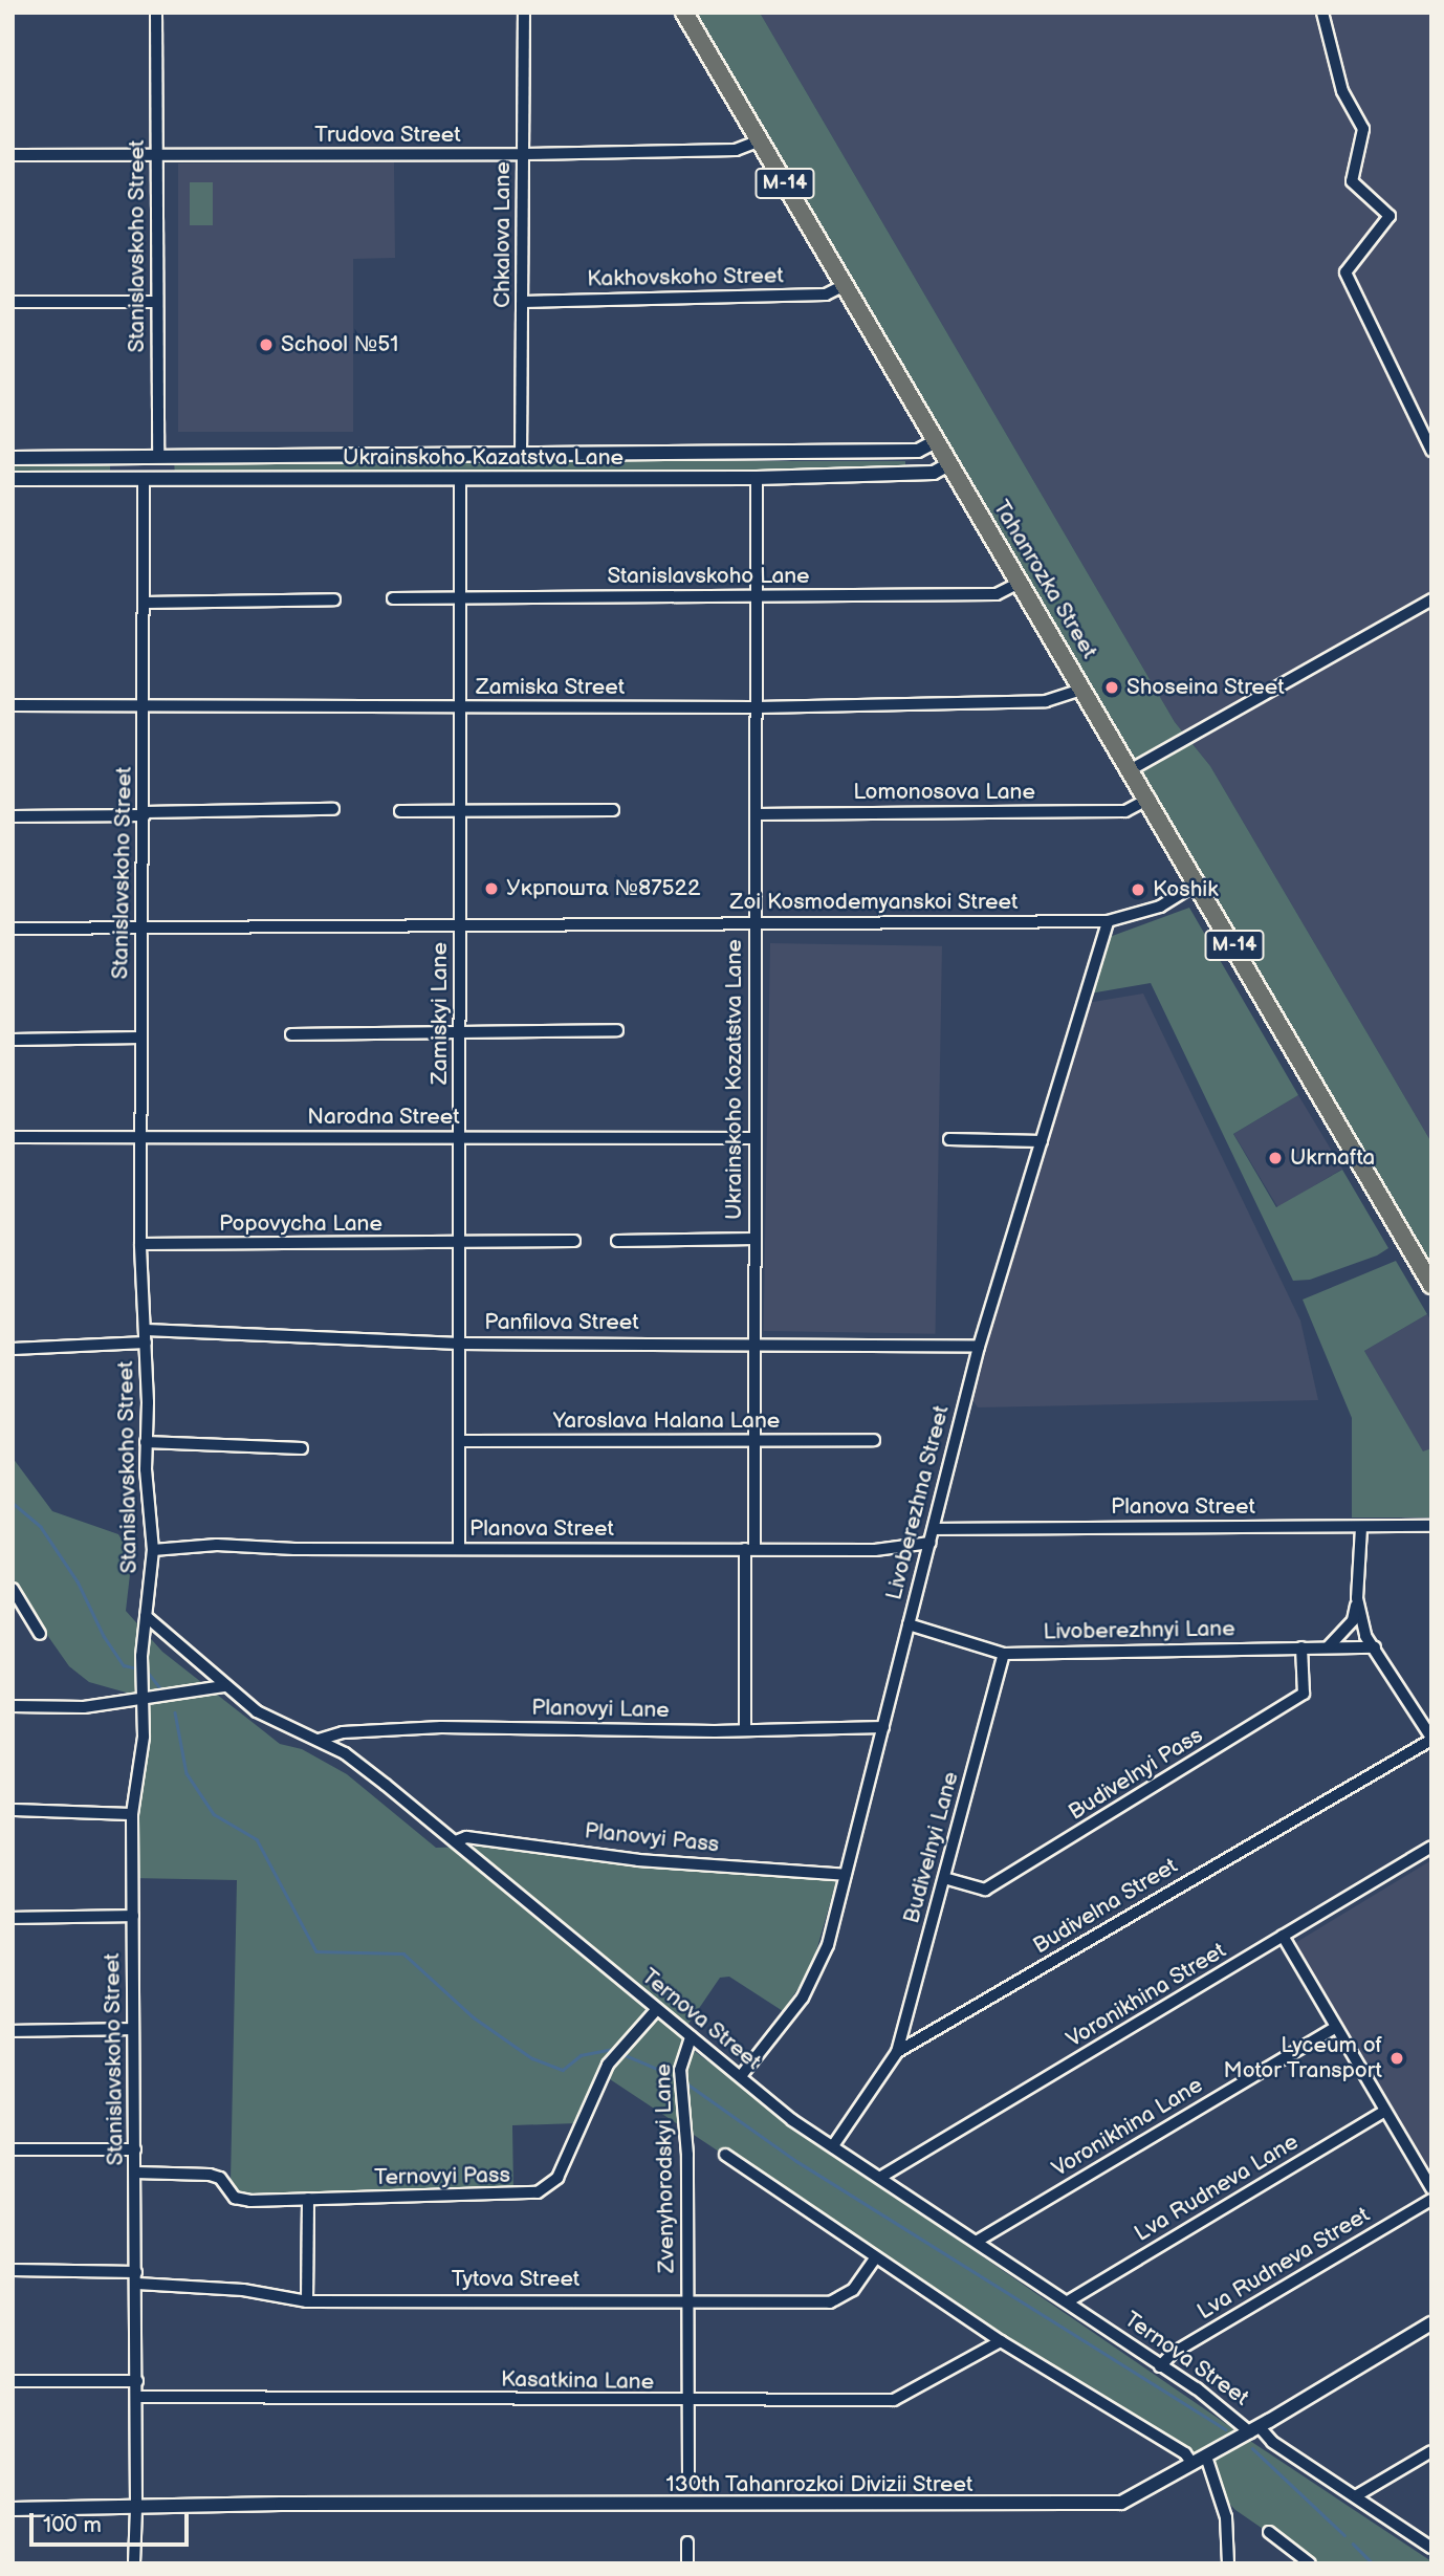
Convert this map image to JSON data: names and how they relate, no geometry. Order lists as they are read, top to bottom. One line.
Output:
{"streets":{"highway":["М-14","Tahanrozka Street"],"street":["Trudova Street","Chkalova Lane","Stanislavskoho Street","Kakhovskoho Street","Ukrainskoho Kazatstva Lane","Stanislavskoho Lane","Zamiska Street","Lomonosova Lane","Zoi Kosmodemyanskoi Street","Zamiskyi Lane","Ukrainskoho Kozatstva Lane","Narodna Street","Popovycha Lane","Panfilova Street","Yaroslava Halana Lane","Livoberezhna Street","Planova Street","Livoberezhnyi Lane","Planovyi Lane","Budivelnyi Pass","Planovyi Pass","Budivelnyi Lane","Budivelna Street","Voronikhina Street","Ternova Street","Voronikhina Lane","Zvenyhorodskyi Lane","Ternovyi Pass","Lva Rudneva Lane","Lva Rudneva Street","Tytova Street","Kasatkina Lane","130th Tahanrozkoi Divizii Street"]},"crossings":[["Trudova Street","Chkalova Lane"],["Trudova Street","Stanislavskoho Street"],["Trudova Street","Tahanrozka Street"],["Chkalova Lane","Kakhovskoho Street"],["Chkalova Lane","Ukrainskoho Kazatstva Lane"],["Stanislavskoho Street","Ukrainskoho Kazatstva Lane"],["Stanislavskoho Street","Zamiska Street"],["Stanislavskoho Street","Zoi Kosmodemyanskoi Street"],["Stanislavskoho Street","Narodna Street"],["Stanislavskoho Street","Popovycha Lane"],["Stanislavskoho Street","Panfilova Street"],["Stanislavskoho Street","Planova Street"],["Stanislavskoho Street","Ternova Street"],["Stanislavskoho Street","Ternovyi Pass"],["Stanislavskoho Street","Tytova Street"],["Stanislavskoho Street","Kasatkina Lane"],["Stanislavskoho Street","130th Tahanrozkoi Divizii Street"],["Kakhovskoho Street","Tahanrozka Street"],["Ukrainskoho Kazatstva Lane","Tahanrozka Street"],["Ukrainskoho Kazatstva Lane","Zamiskyi Lane"],["Ukrainskoho Kazatstva Lane","Ukrainskoho Kozatstva Lane"],["Stanislavskoho Lane","Tahanrozka Street"],["Stanislavskoho Lane","Zamiskyi Lane"],["Stanislavskoho Lane","Ukrainskoho Kozatstva Lane"],["Tahanrozka Street","Zamiska Street"],["Tahanrozka Street","Lomonosova Lane"],["Tahanrozka Street","Zoi Kosmodemyanskoi Street"],["Zamiska Street","Zamiskyi Lane"],["Zamiska Street","Ukrainskoho Kozatstva Lane"],["Lomonosova Lane","Ukrainskoho Kozatstva Lane"],["Zoi Kosmodemyanskoi Street","Zamiskyi Lane"],["Zoi Kosmodemyanskoi Street","Ukrainskoho Kozatstva Lane"],["Zoi Kosmodemyanskoi Street","Livoberezhna Street"],["Zamiskyi Lane","Narodna Street"],["Zamiskyi Lane","Popovycha Lane"],["Zamiskyi Lane","Panfilova Street"],["Zamiskyi Lane","Yaroslava Halana Lane"],["Zamiskyi Lane","Planova Street"],["Ukrainskoho Kozatstva Lane","Narodna Street"],["Ukrainskoho Kozatstva Lane","Panfilova Street"],["Ukrainskoho Kozatstva Lane","Yaroslava Halana Lane"],["Ukrainskoho Kozatstva Lane","Planova Street"],["Ukrainskoho Kozatstva Lane","Planovyi Lane"],["Panfilova Street","Livoberezhna Street"],["Livoberezhna Street","Planova Street"],["Livoberezhna Street","Livoberezhnyi Lane"],["Livoberezhna Street","Planovyi Lane"],["Livoberezhna Street","Planovyi Pass"],["Livoberezhna Street","Ternova Street"],["Livoberezhnyi Lane","Budivelnyi Pass"],["Livoberezhnyi Lane","Budivelnyi Lane"],["Planovyi Lane","Ternova Street"],["Budivelnyi Pass","Budivelnyi Lane"],["Planovyi Pass","Ternova Street"],["Budivelnyi Lane","Budivelna Street"],["Budivelna Street","Ternova Street"],["Voronikhina Street","Ternova Street"],["Ternova Street","Voronikhina Lane"],["Ternova Street","Zvenyhorodskyi Lane"],["Ternova Street","Ternovyi Pass"],["Ternova Street","Lva Rudneva Lane"],["Ternova Street","Lva Rudneva Street"],["Ternova Street","130th Tahanrozkoi Divizii Street"],["Zvenyhorodskyi Lane","Tytova Street"],["Zvenyhorodskyi Lane","Kasatkina Lane"]],"places":["School №51","Shoseina Street","Укрпошта №87522","Koshik","Ukrnafta","Lyceum of Motor Transport"],"scale_bar":"100 m"}
